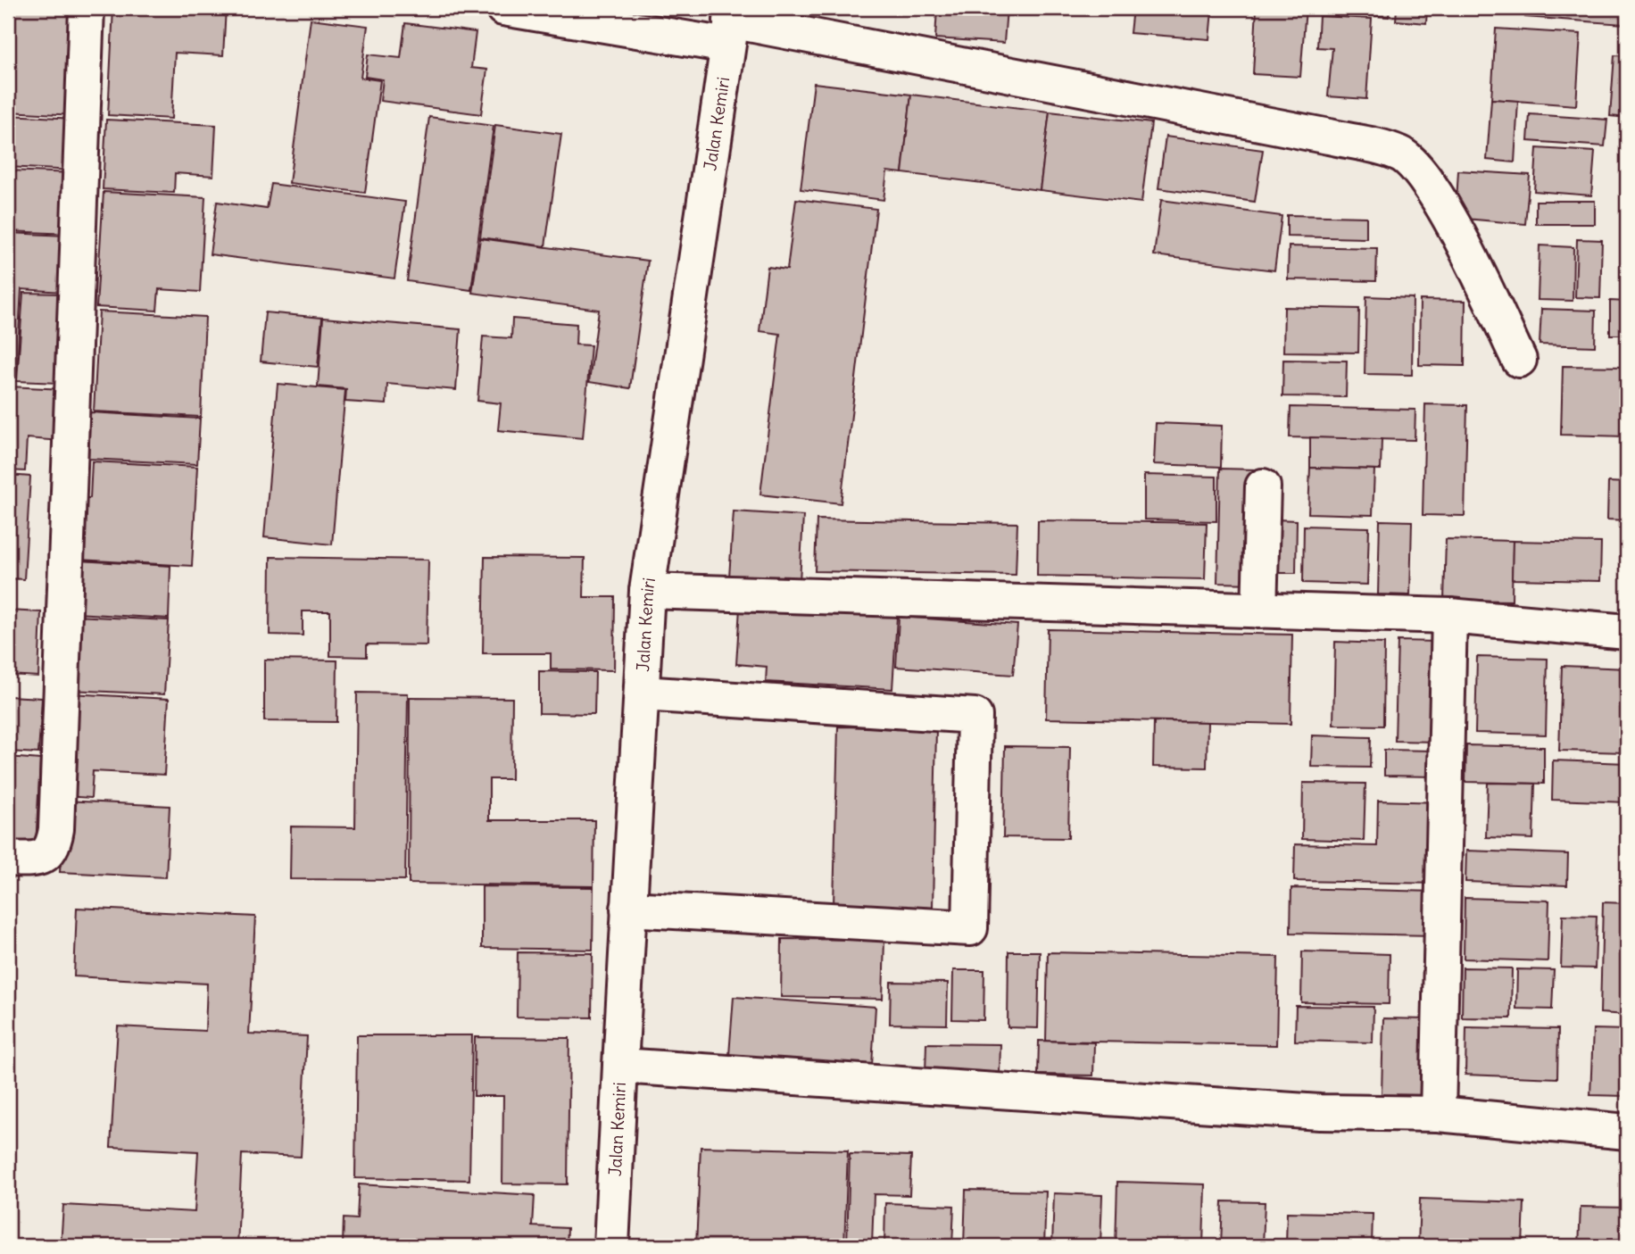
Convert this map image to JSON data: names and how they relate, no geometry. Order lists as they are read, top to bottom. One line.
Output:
{"streets":{"street":["Jalan Kemiri"]}}
